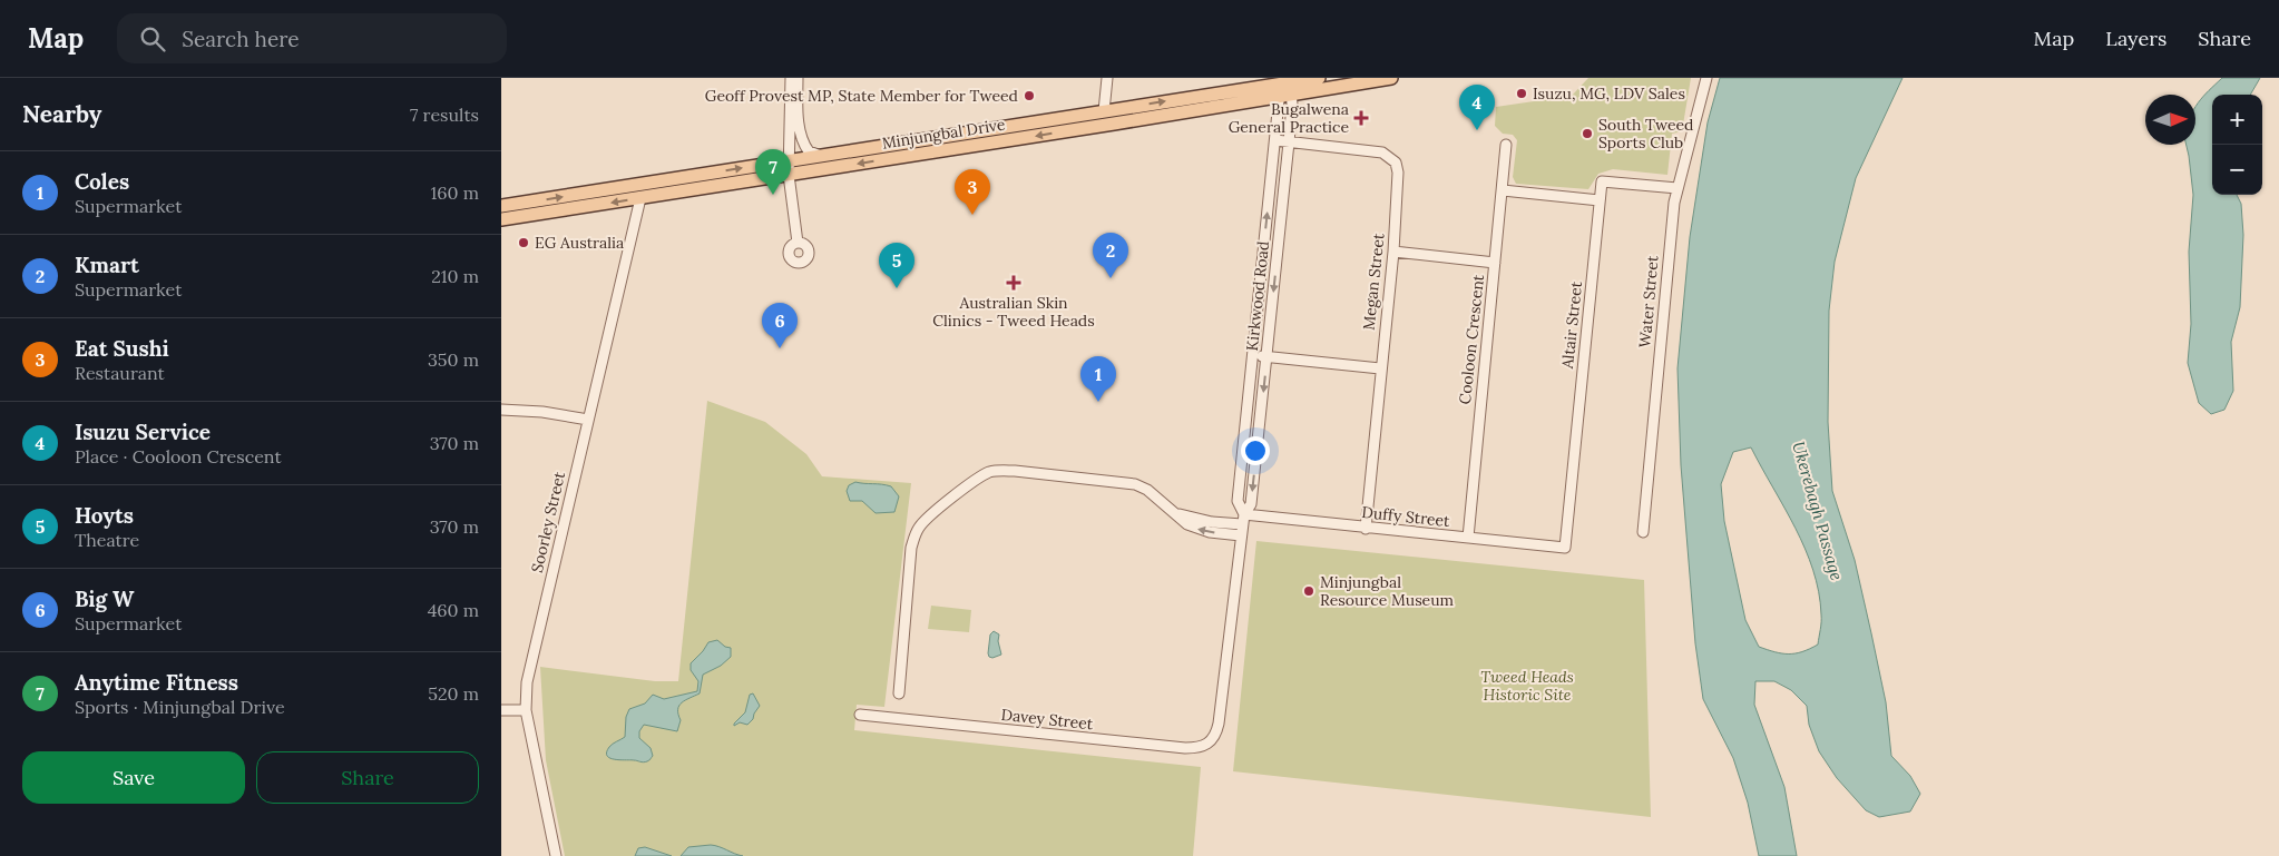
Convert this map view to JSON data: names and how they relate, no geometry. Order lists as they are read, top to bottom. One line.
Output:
{"streets":{"main road":["Minjungbal Drive"],"street":["Megan Street","Kirkwood Road","Water Street","Altair Street","Cooloon Crescent","Duffy Street","Soorley Street","Davey Street"]},"crossings":[["Minjungbal Drive","Kirkwood Road"],["Minjungbal Drive","Soorley Street"],["Megan Street","Kirkwood Road"],["Megan Street","Duffy Street"],["Kirkwood Road","Duffy Street"],["Kirkwood Road","Davey Street"],["Water Street","Altair Street"],["Altair Street","Duffy Street"],["Cooloon Crescent","Duffy Street"]],"water":["Ukerebagh Passage"],"parks":["Tweed Heads Historic Site"],"places":{"other":["Isuzu, MG, LDV Sales","Geoff Provest MP, State Member for Tweed","South Tweed Sports Club","EG Australia","Minjungbal Resource Museum"],"health":["Bugalwena General Practice","Australian Skin Clinics - Tweed Heads"]},"north":"right","page":{"header":"Map","search":"Search here","nav":["Map","Layers","Share"],"heading":["Nearby","7 results"],"pins":["4","7","3","2","5","6","1"],"map_buttons":["+","−"],"list":[{"mark":"1","name":"Coles","note":"Supermarket","value":"160 m"},{"mark":"2","name":"Kmart","note":"Supermarket","value":"210 m"},{"mark":"3","name":"Eat Sushi","note":"Restaurant","value":"350 m"},{"mark":"4","name":"Isuzu Service","note":"Place · Cooloon Crescent","value":"370 m"},{"mark":"5","name":"Hoyts","note":"Theatre","value":"370 m"},{"mark":"6","name":"Big W","note":"Supermarket","value":"460 m"},{"mark":"7","name":"Anytime Fitness","note":"Sports · Minjungbal Drive","value":"520 m"}],"buttons":["Save","Share"]}}
